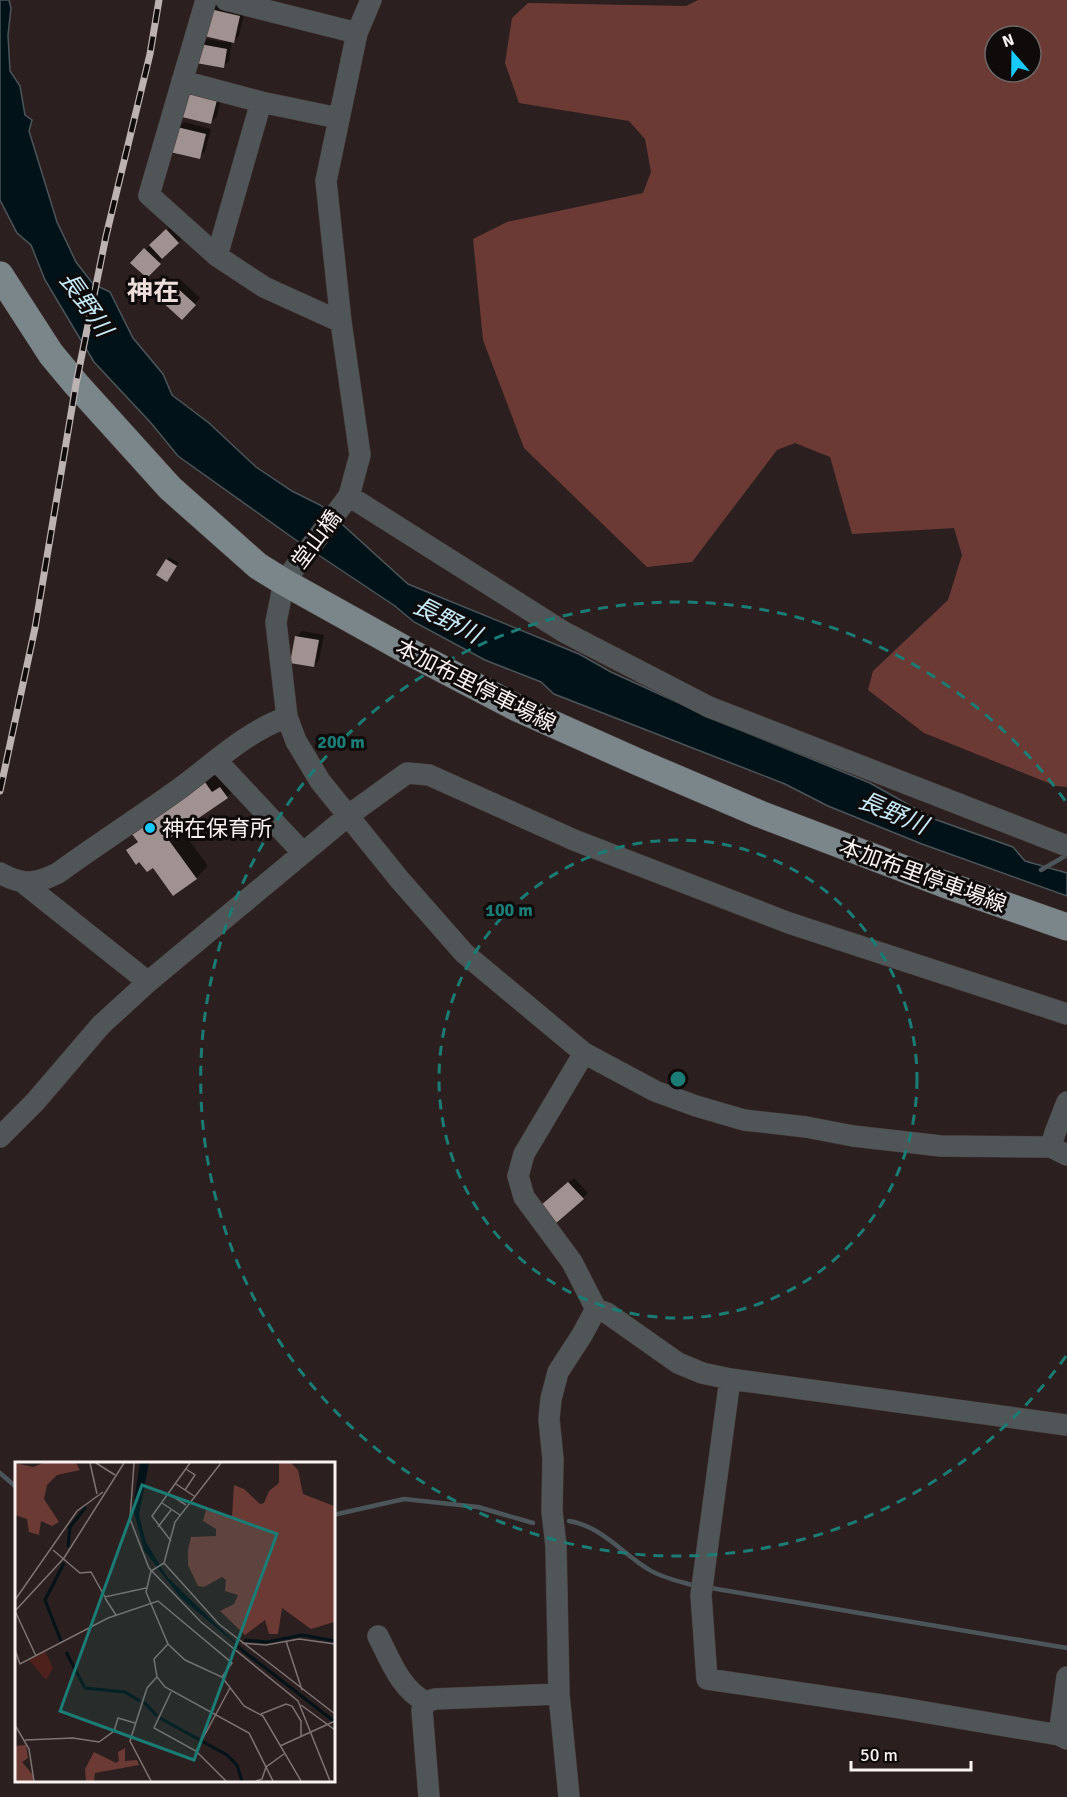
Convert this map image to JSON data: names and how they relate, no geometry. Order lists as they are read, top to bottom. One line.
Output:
{"streets":{"main road":["本加布里停車場線"],"street":["堂山橋"]},"crossings":[["堂山橋","本加布里停車場線"]],"districts":["神在"],"water":["長野川"],"places":["神在保育所"],"scale_bar":"50 m","north":"top","rings":["200 m","100 m"]}
